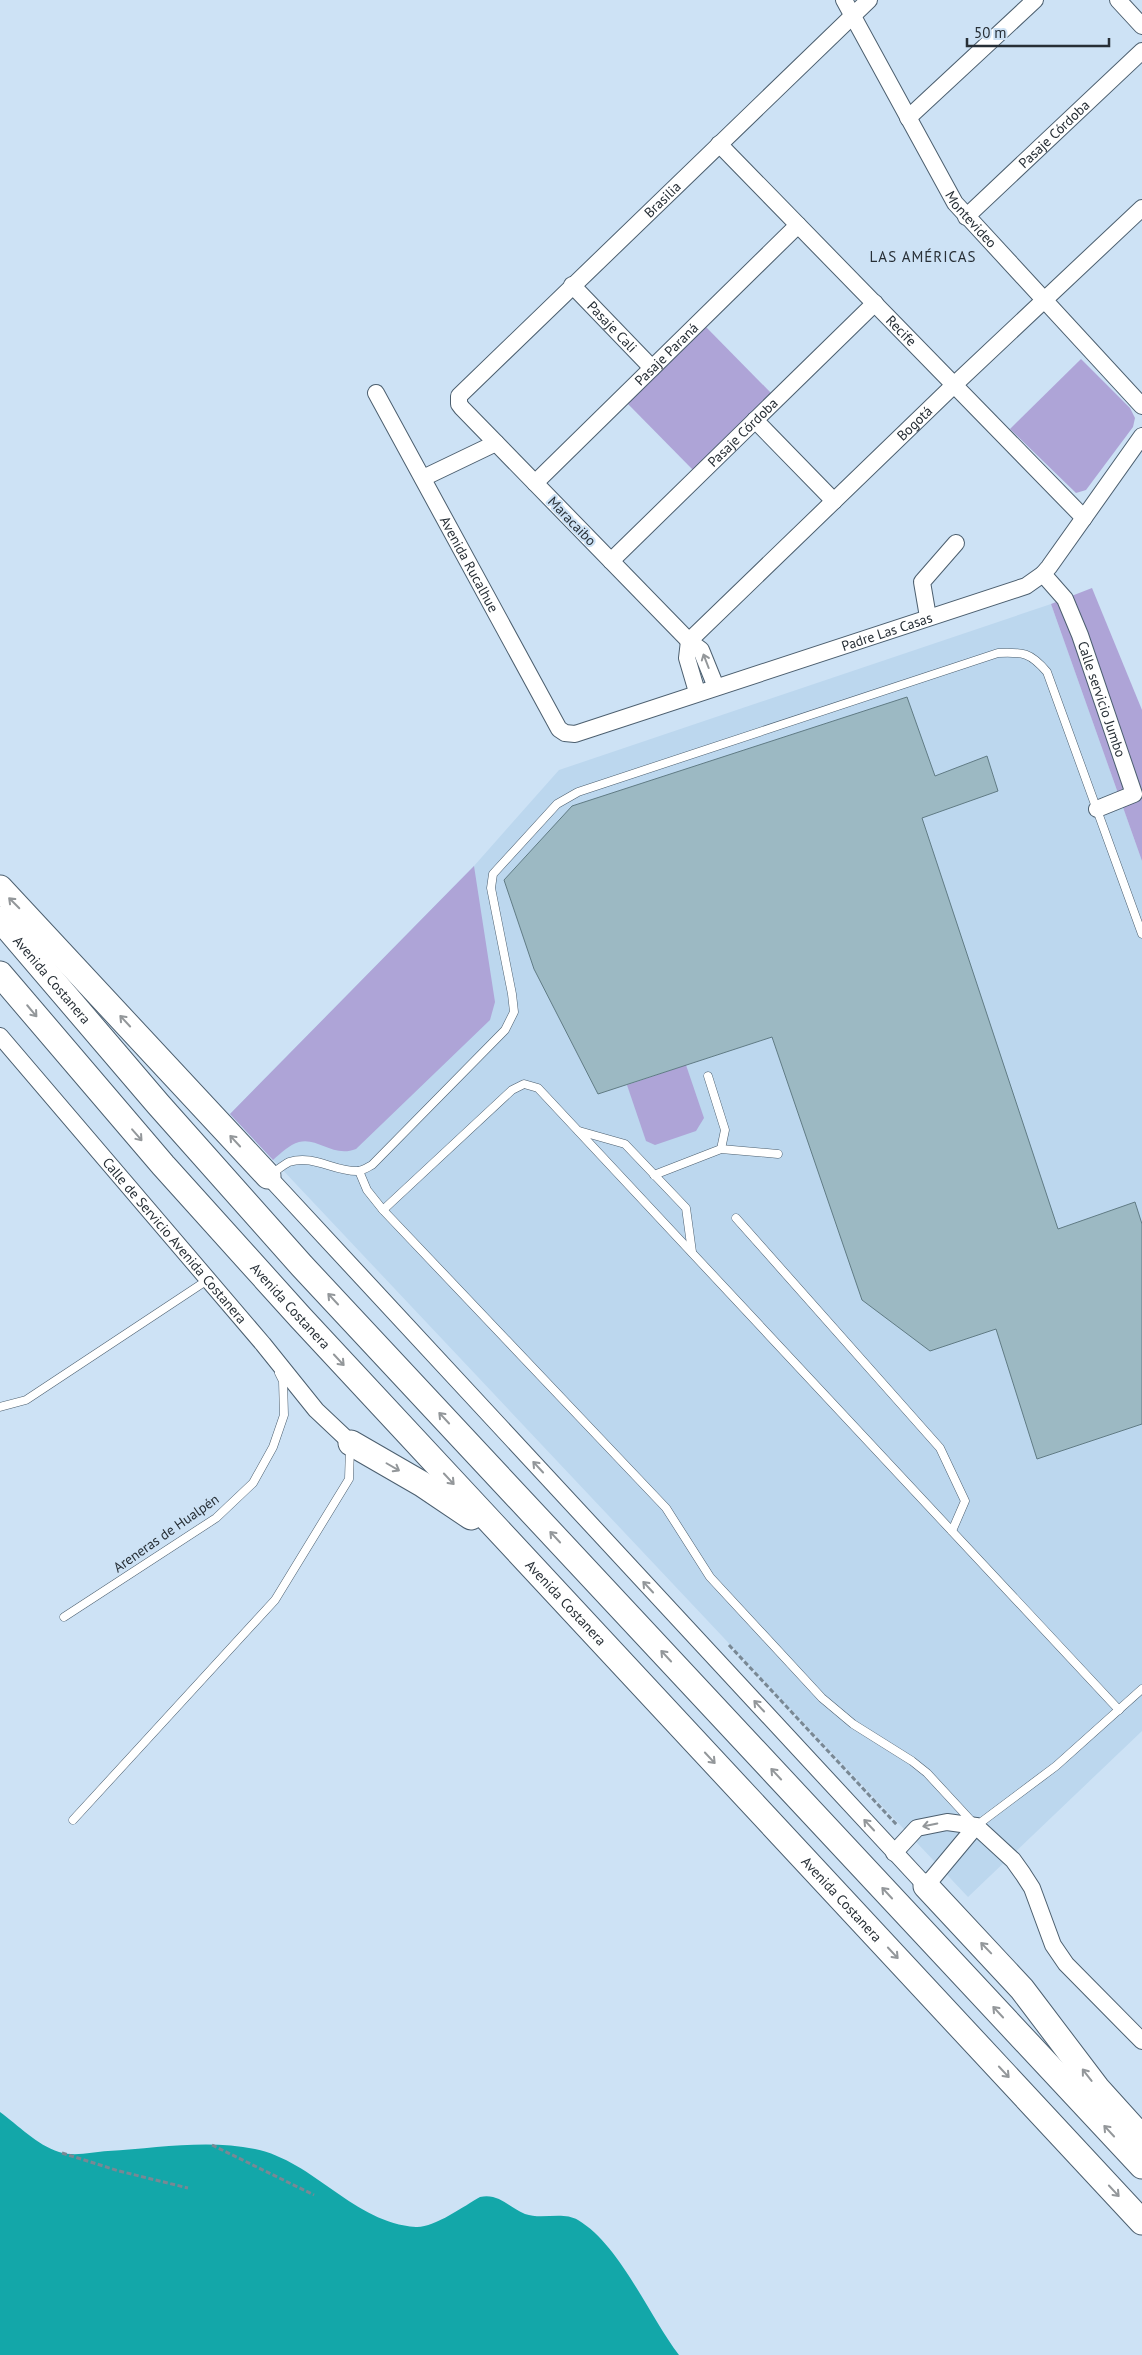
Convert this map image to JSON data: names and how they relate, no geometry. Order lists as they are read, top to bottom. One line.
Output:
{"streets":{"main road":["Avenida Costanera"],"street":["Pasaje Córdoba","Brasilia","Montevideo","Pasaje Cali","Recife","Pasaje Paraná","Bogotá","Maracaibo","Avenida Rucalhue","Padre Las Casas","Calle servicio Jumbo","Calle de Servicio Avenida Costanera"],"lane":["Areneras de Hualpén"]},"crossings":[["Pasaje Córdoba","Montevideo"],["Pasaje Córdoba","Recife"],["Pasaje Córdoba","Maracaibo"],["Brasilia","Montevideo"],["Brasilia","Pasaje Cali"],["Brasilia","Recife"],["Brasilia","Maracaibo"],["Montevideo","Bogotá"],["Pasaje Cali","Pasaje Paraná"],["Recife","Pasaje Paraná"],["Recife","Bogotá"],["Recife","Padre Las Casas"],["Pasaje Paraná","Maracaibo"],["Bogotá","Maracaibo"],["Maracaibo","Padre Las Casas"],["Avenida Rucalhue","Padre Las Casas"],["Padre Las Casas","Calle servicio Jumbo"],["Calle de Servicio Avenida Costanera","Areneras de Hualpén"]],"districts":["LAS AMÉRICAS"],"scale_bar":"50 m"}
